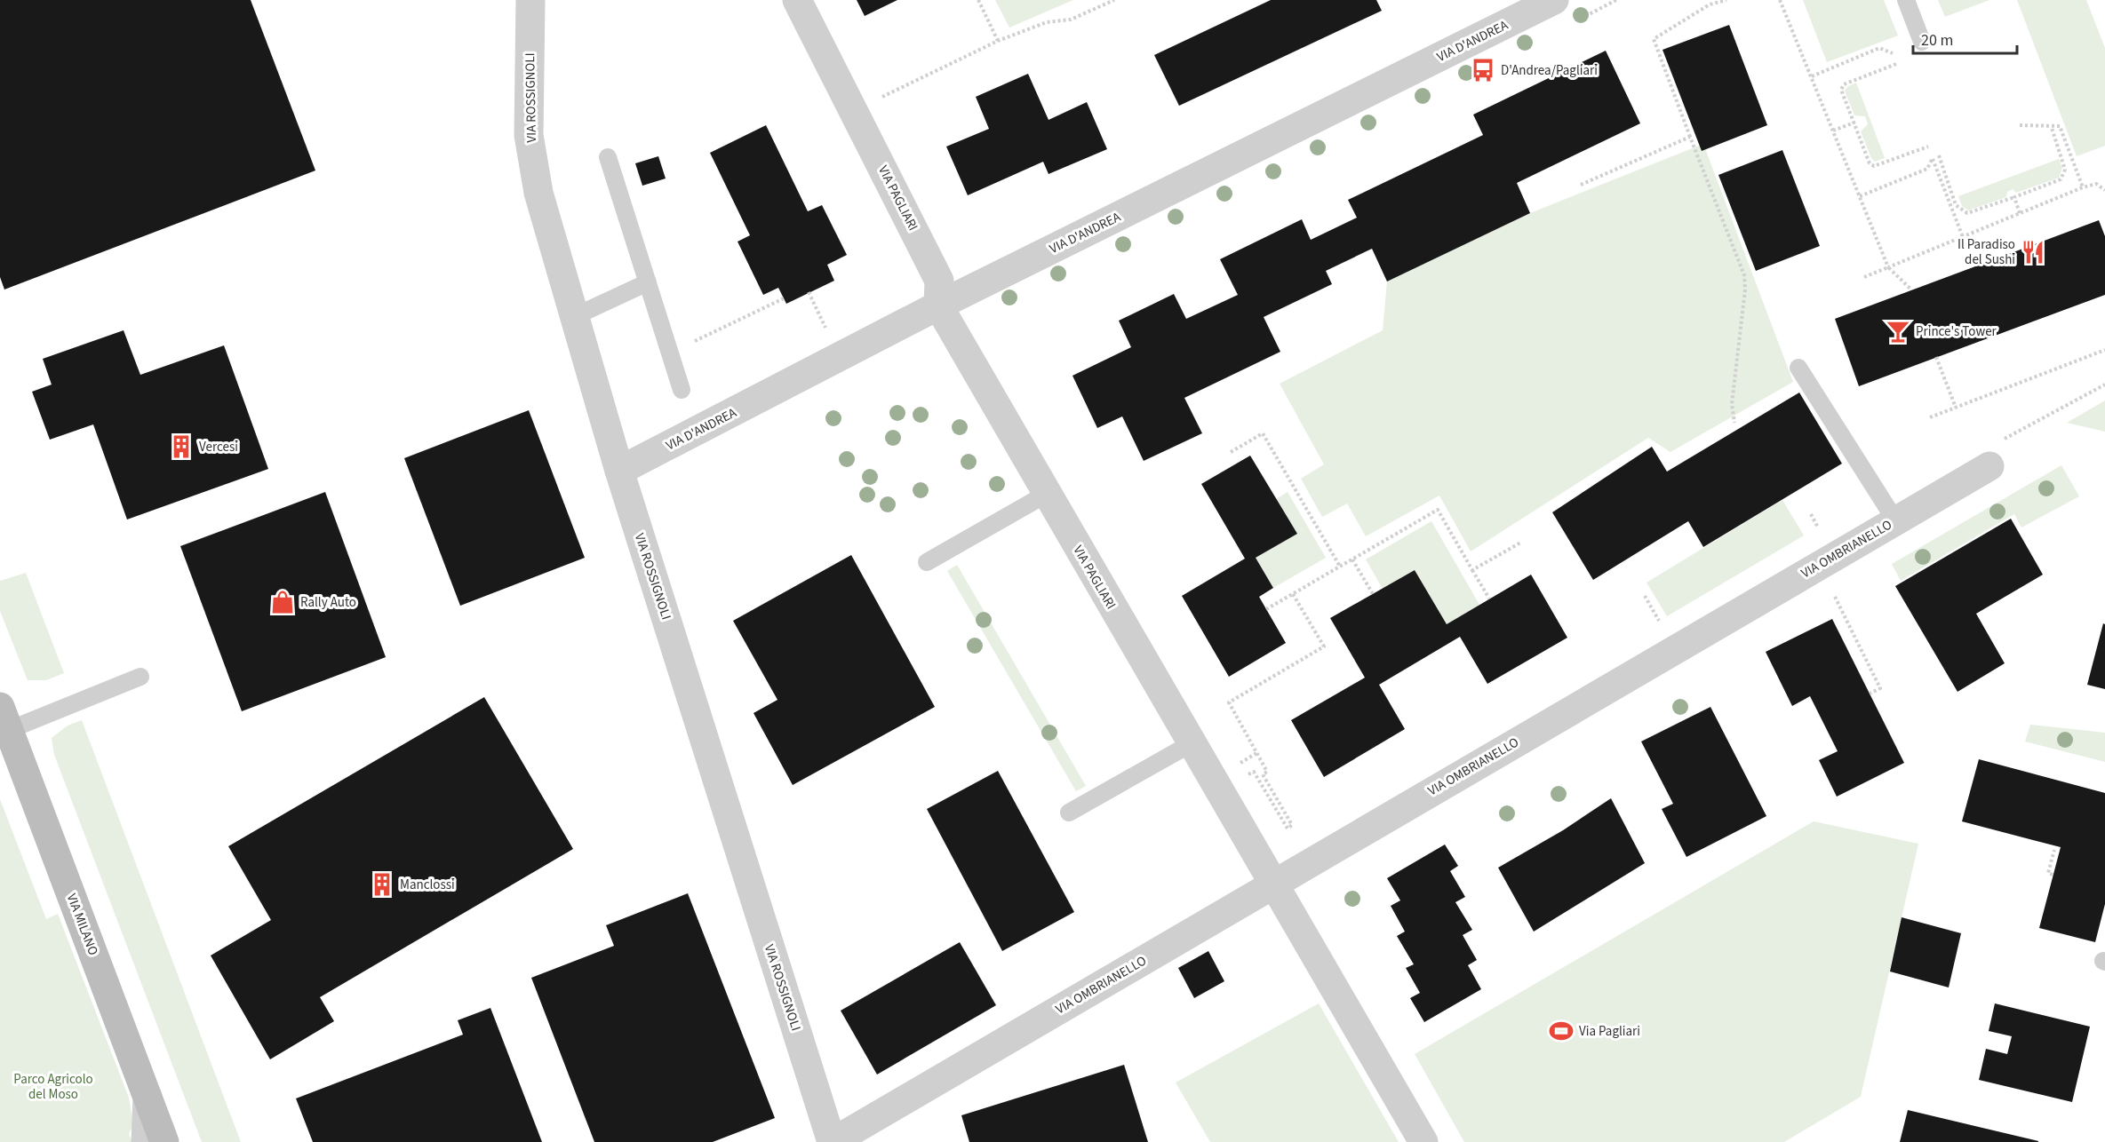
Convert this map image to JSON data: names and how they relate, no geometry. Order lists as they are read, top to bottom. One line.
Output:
{"streets":{"main road":["VIA MILANO"],"street":["VIA D'ANDREA","VIA ROSSIGNOLI","VIA PAGLIARI","VIA OMBRIANELLO"]},"crossings":[["VIA D'ANDREA","VIA ROSSIGNOLI"],["VIA D'ANDREA","VIA PAGLIARI"],["VIA ROSSIGNOLI","VIA OMBRIANELLO"],["VIA PAGLIARI","VIA OMBRIANELLO"]],"parks":["Parco Agricolo del Moso"],"places":{"bus stop":["D'Andrea/Pagliari"],"restaurant":["Il Paradiso del Sushi"],"bar":["Prince's Tower"],"building":["Vercesi","Manclossi"],"shop":["Rally Auto"],"sports":["Via Pagliari"]},"scale_bar":"20 m"}
